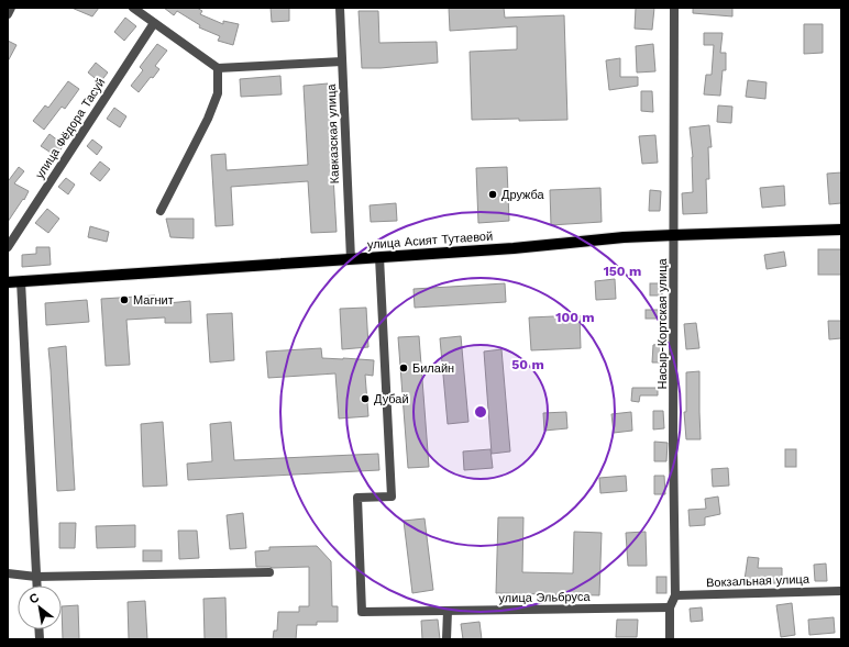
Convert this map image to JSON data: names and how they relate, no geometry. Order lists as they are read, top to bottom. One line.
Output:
{"streets":{"main road":["улица Асият Тутаевой"],"street":["улица Фёдора Тасуй","Кавказская улица","Насыр-Кортская улица","Вокзальная улица","улица Эльбруса"]},"crossings":[["Кавказская улица","улица Асият Тутаевой"],["улица Асият Тутаевой","Насыр-Кортская улица"],["улица Асият Тутаевой","улица Эльбруса"],["Насыр-Кортская улица","Вокзальная улица"],["Насыр-Кортская улица","улица Эльбруса"]],"places":["Дружба","Магнит","Билайн","Дубай"],"north":"top left","rings":["150 m","100 m","50 m"]}
